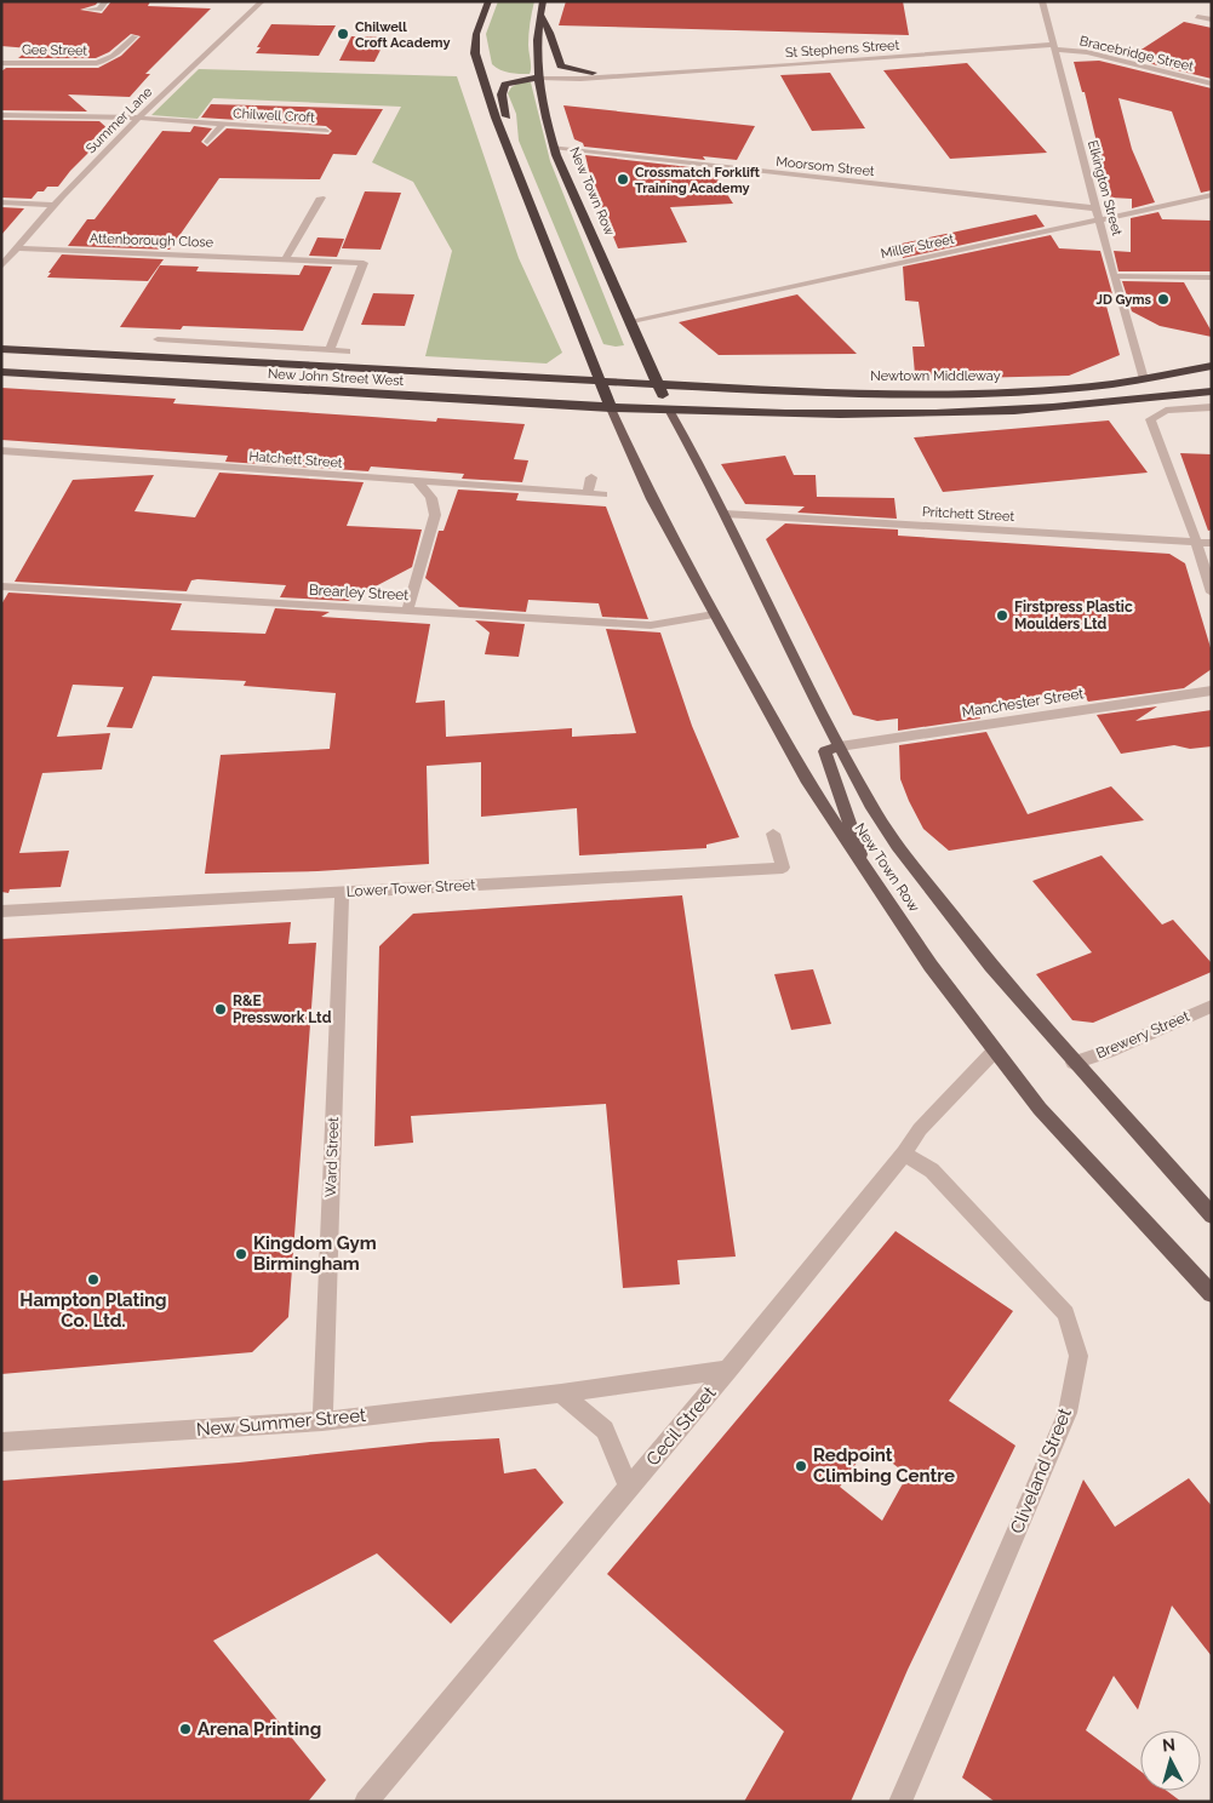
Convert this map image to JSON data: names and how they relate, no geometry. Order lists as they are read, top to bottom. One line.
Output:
{"streets":{"highway":["New Town Row","Newtown Middleway","New John Street West"],"street":["St Stephens Street","Gee Street","Bracebridge Street","Chilwell Croft","Summer Lane","Moorsom Street","Elkington Street","Attenborough Close","Miller Street","Hatchett Street","Pritchett Street","Brearley Street","Manchester Street","Lower Tower Street","Brewery Street","Ward Street","New Summer Street","Cecil Street","Cliveland Street"]},"crossings":[["St Stephens Street","Bracebridge Street"],["St Stephens Street","Elkington Street"],["St Stephens Street","New Town Row"],["Bracebridge Street","Elkington Street"],["Chilwell Croft","Summer Lane"],["Summer Lane","Attenborough Close"],["Moorsom Street","Elkington Street"],["Moorsom Street","New Town Row"],["Elkington Street","Miller Street"],["Elkington Street","Newtown Middleway"],["New Town Row","Miller Street"],["New Town Row","Newtown Middleway"],["New Town Row","New John Street West"],["New Town Row","Pritchett Street"],["New Town Row","Brearley Street"],["New Town Row","Manchester Street"],["New Town Row","Brewery Street"],["New Town Row","Cecil Street"],["Newtown Middleway","New John Street West"],["Lower Tower Street","Ward Street"],["Ward Street","New Summer Street"],["New Summer Street","Cecil Street"],["Cecil Street","Cliveland Street"]],"places":["Chilwell Croft Academy","Crossmatch Forklift Training Academy","JD Gyms","Firstpress Plastic Moulders Ltd","R&E Presswork Ltd","Kingdom Gym Birmingham","Hampton Plating Co. Ltd.","Redpoint Climbing Centre","Arena Printing"],"north":"top"}
